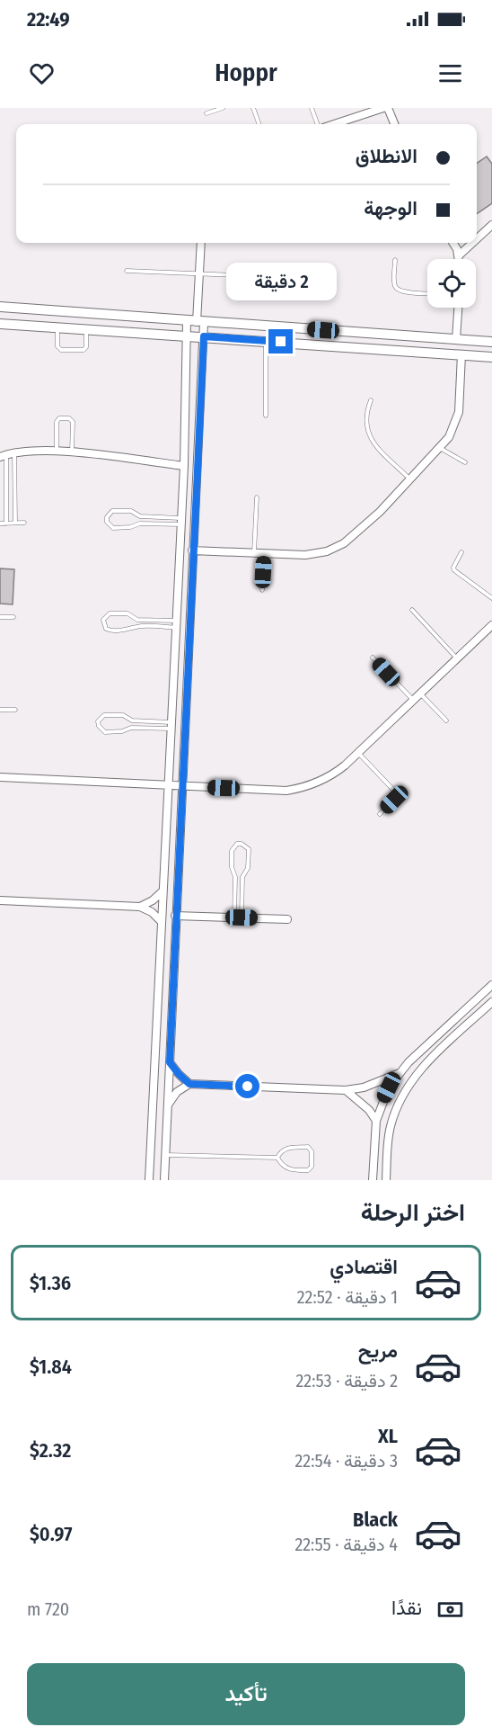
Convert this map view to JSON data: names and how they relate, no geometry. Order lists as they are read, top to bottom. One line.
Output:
{"page":{"status":"22:49","header":"Hoppr","banner":["الانطلاق","الوجهة"],"bubble":"2 دقيقة","heading":"اختر الرحلة","list":[{"name":"اقتصادي","note":"1 دقيقة · 22:52","value":"$1.36"},{"name":"مريح","note":"2 دقيقة · 22:53","value":"$1.84"},{"name":"XL","note":"3 دقيقة · 22:54","value":"$2.32"},{"name":"Black","note":"4 دقيقة · 22:55","value":"$0.97"}],"pay":["نقدًا","720 m"],"buttons":"تأكيد"}}
